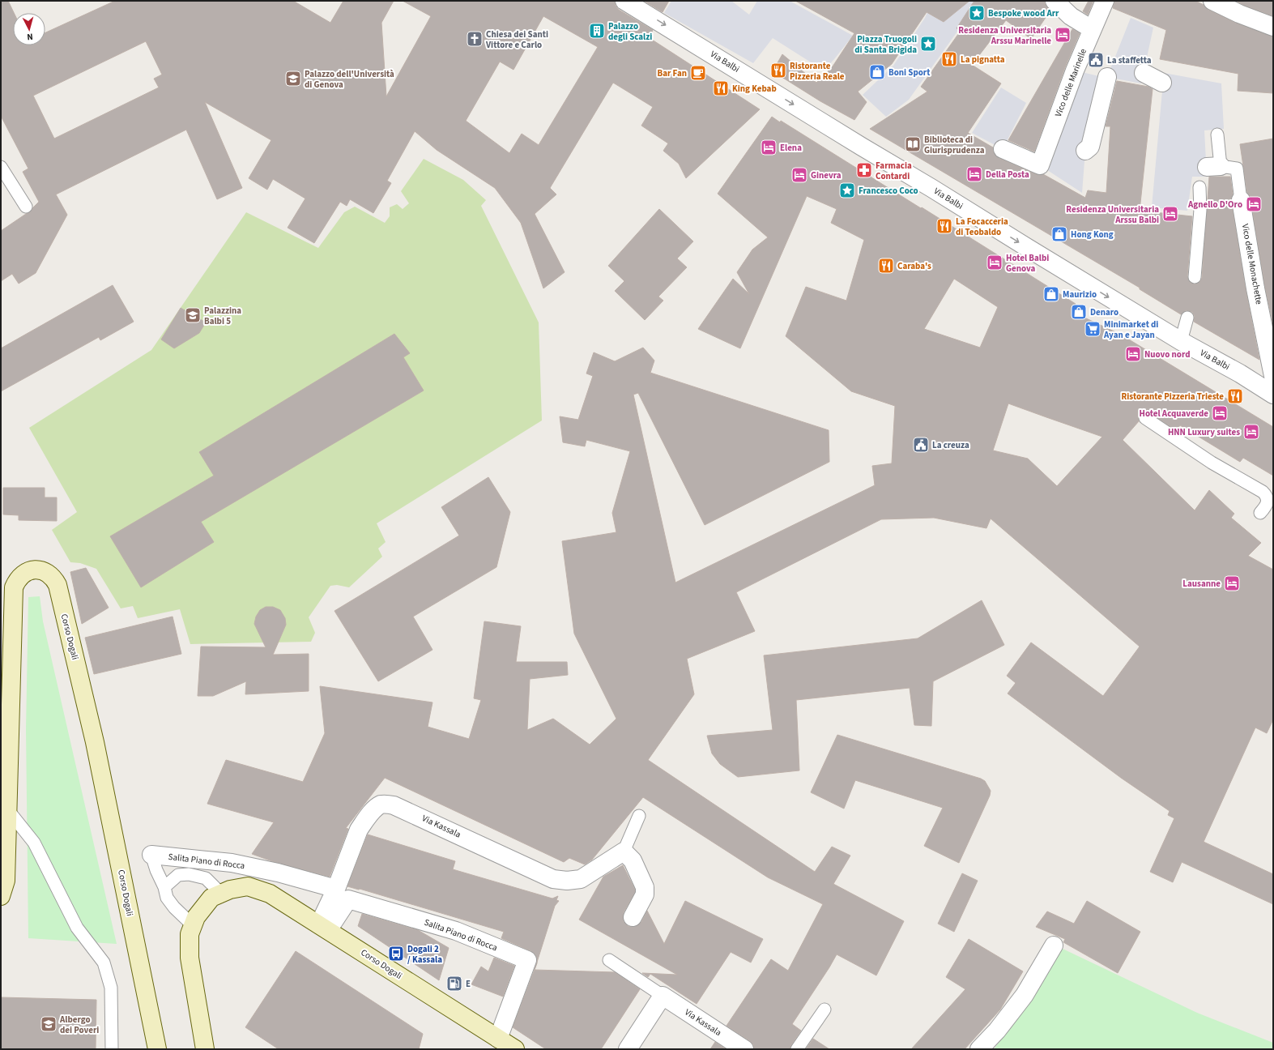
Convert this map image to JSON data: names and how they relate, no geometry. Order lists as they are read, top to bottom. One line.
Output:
{"streets":{"street":["Via Balbi","Vico delle Marinelle","Vico delle Monachette","Corso Dogali","Via Kassala","Salita Piano di Rocca"]},"crossings":[["Corso Dogali","Via Kassala"],["Corso Dogali","Salita Piano di Rocca"],["Via Kassala","Salita Piano di Rocca"]],"one_way":["Via Balbi"],"places":{"place":["Bespoke wood Arr","Piazza Truogoli di Santa Brigida","Francesco Coco"],"building":["Palazzo degli Scalzi"],"hotel":["Residenza Universitaria Arssu Marinelle","Elena","Della Posta","Ginevra","Agnello D'Oro","Residenza Universitaria Arssu Balbi","Hotel Balbi Genova","Nuovo nord","Hotel Acquaverde","HNN Luxury suites","Lausanne"],"church":["Chiesa dei Santi Vittore e Carlo"],"restaurant":["La pignatta","Ristorante Pizzeria Reale","King Kebab","La Focacceria di Teobaldo","Caraba's","Ristorante Pizzeria Trieste"],"public building":["La staffetta","La creuza"],"shop":["Boni Sport","Hong Kong","Maurizio","Denaro"],"cafe":["Bar Fan"],"school or university":["Palazzo dell'Università di Genova","Palazzina Balbi 5","Albergo dei Poveri"],"library":["Biblioteca di Giurisprudenza"],"pharmacy":["Farmacia Contardi"],"supermarket":["Minimarket di Ayan e Jayan"],"bus stop":["Dogali 2 / Kassala"],"fuel station":["E"]},"north":"bottom"}
